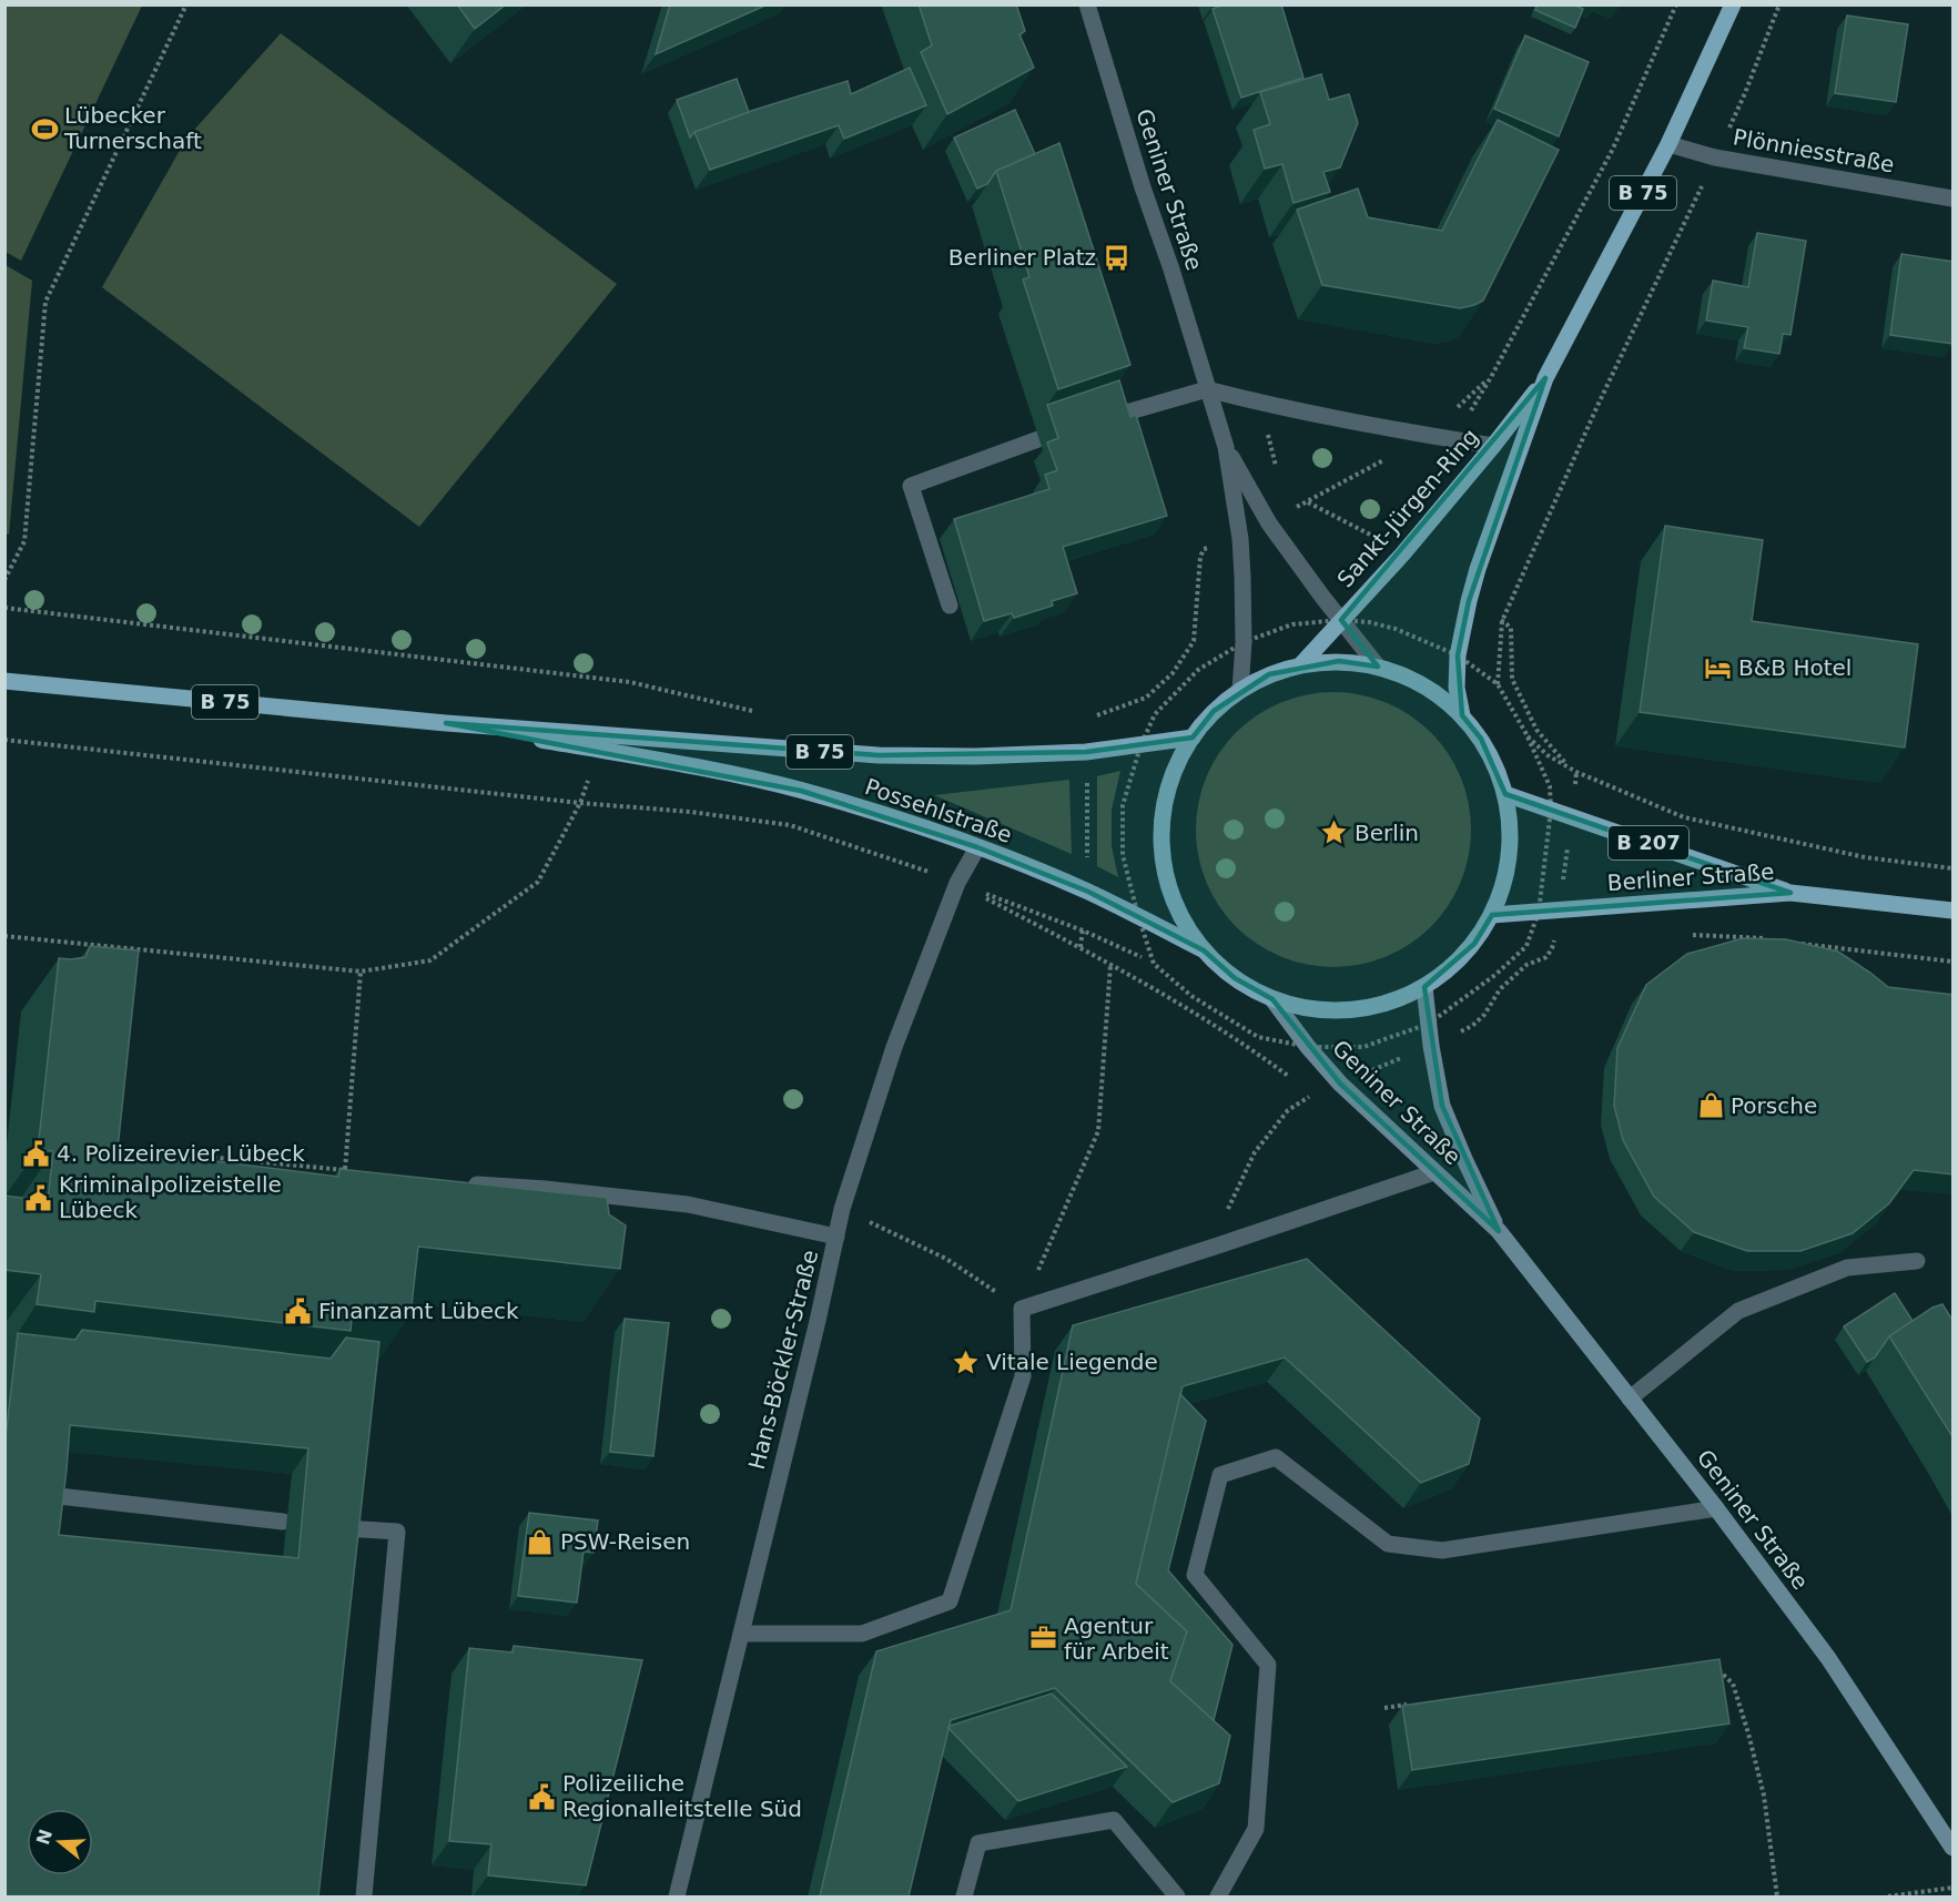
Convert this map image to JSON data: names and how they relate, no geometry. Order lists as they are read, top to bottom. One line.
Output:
{"streets":{"main road":["Geniner Straße","B 75","Sankt-Jürgen-Ring","Possehlstraße","B 207","Berliner Straße"],"street":["Plönniesstraße","Hans-Böckler-Straße"]},"crossings":[["Plönniesstraße","Sankt-Jürgen-Ring"],["Geniner Straße","Sankt-Jürgen-Ring"],["Possehlstraße","Hans-Böckler-Straße"],["B 207","Berliner Straße"]],"places":{"sports":["Lübecker Turnerschaft"],"bus stop":["Berliner Platz"],"hotel":["B&B Hotel"],"place":["Berlin","Vitale Liegende"],"shop":["Porsche","PSW-Reisen"],"public building":["4. Polizeirevier Lübeck","Kriminalpolizeistelle Lübeck","Finanzamt Lübeck","Polizeiliche Regionalleitstelle Süd"],"office":["Agentur für Arbeit"]},"north":"left"}
